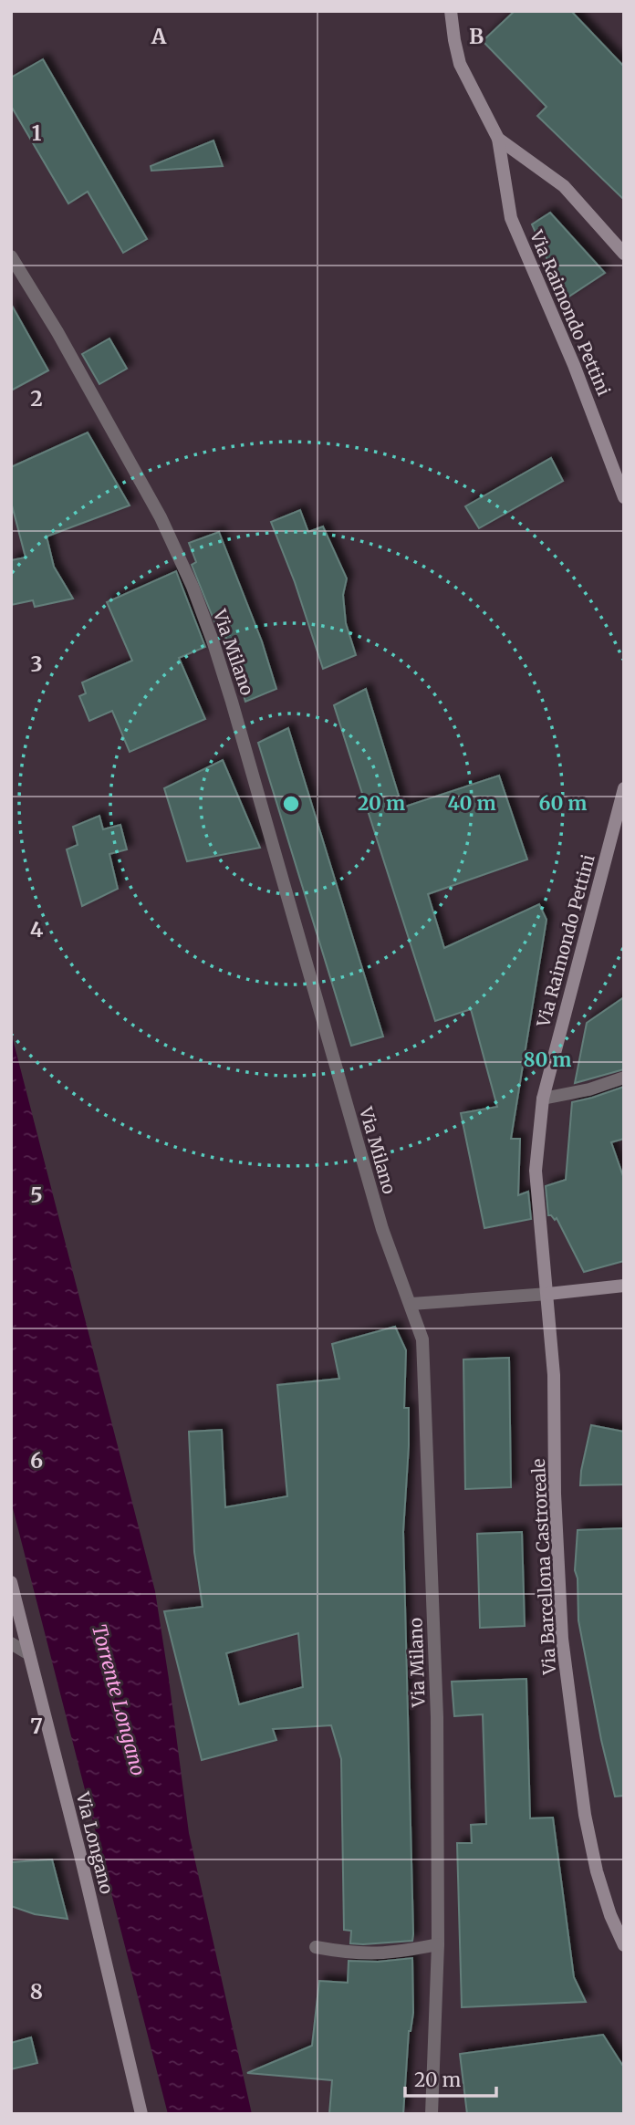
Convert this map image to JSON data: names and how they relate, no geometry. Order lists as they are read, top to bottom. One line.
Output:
{"streets":{"street":["Via Raimondo Pettini","Via Milano","Via Barcellona Castroreale","Via Longano"]},"crossings":[["Via Raimondo Pettini","Via Barcellona Castroreale"]],"water":["Torrente Longano"],"scale_bar":"20 m","grid":{"columns":["A","B"],"rows":["1","2","3","4","5","6","7","8"]},"rings":["20 m","40 m","60 m","80 m"]}
